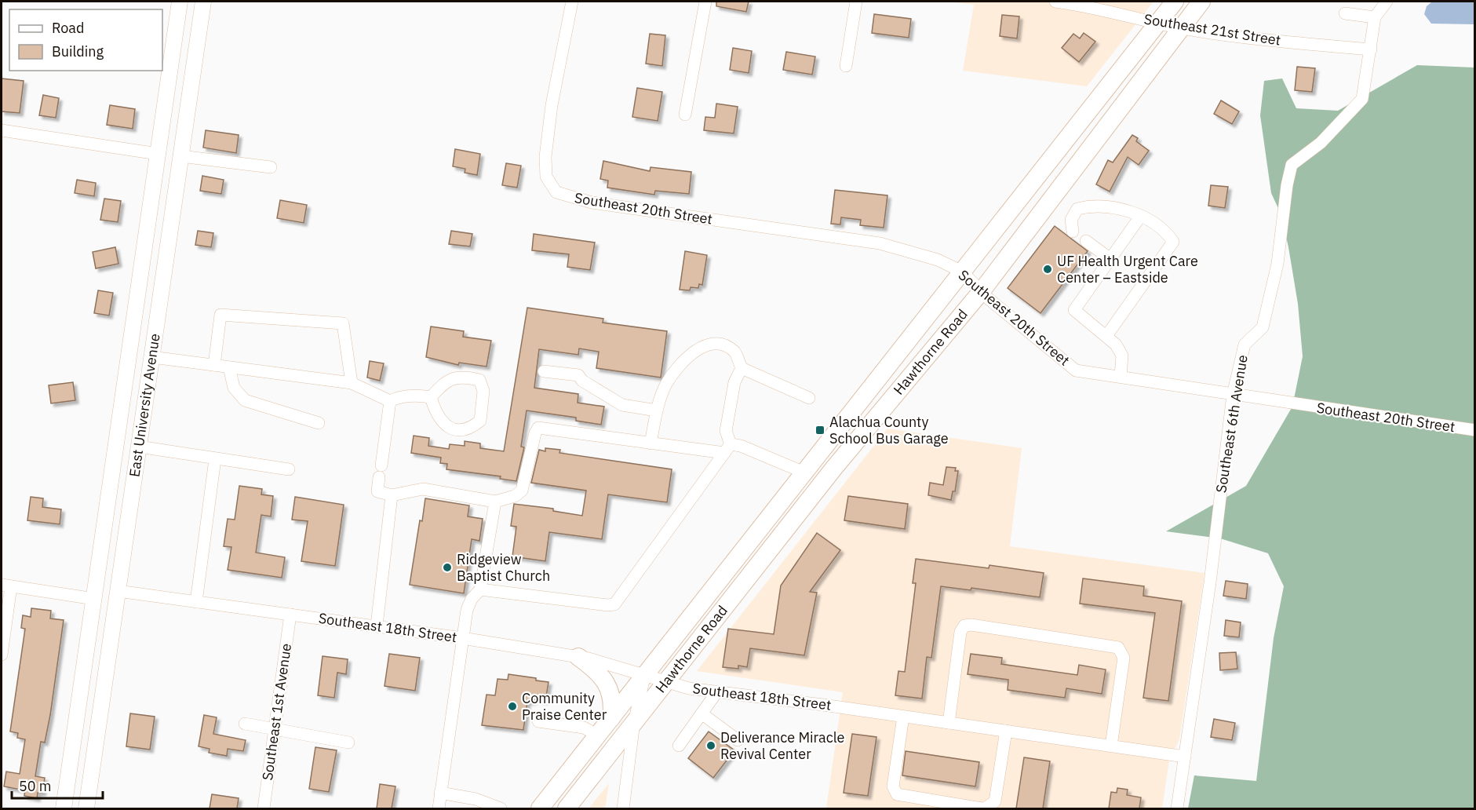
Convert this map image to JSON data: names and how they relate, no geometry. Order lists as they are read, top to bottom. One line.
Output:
{"streets":{"highway":["Hawthorne Road"],"main road":["East University Avenue"],"street":["Southeast 21st Street","Southeast 20th Street","Southeast 6th Avenue","Southeast 18th Street","Southeast 1st Avenue"]},"crossings":[["Southeast 21st Street","Hawthorne Road"],["Southeast 21st Street","Southeast 6th Avenue"],["Southeast 20th Street","Hawthorne Road"],["Southeast 20th Street","Southeast 6th Avenue"],["Hawthorne Road","Southeast 18th Street"],["East University Avenue","Southeast 18th Street"],["Southeast 6th Avenue","Southeast 18th Street"],["Southeast 18th Street","Southeast 1st Avenue"]],"places":{"other":["UF Health Urgent Care Center – Eastside","Ridgeview Baptist Church","Community Praise Center","Deliverance Miracle Revival Center"],"transit":["Alachua County School Bus Garage"]},"legend":["Road","Building"],"scale_bar":"50 m"}
